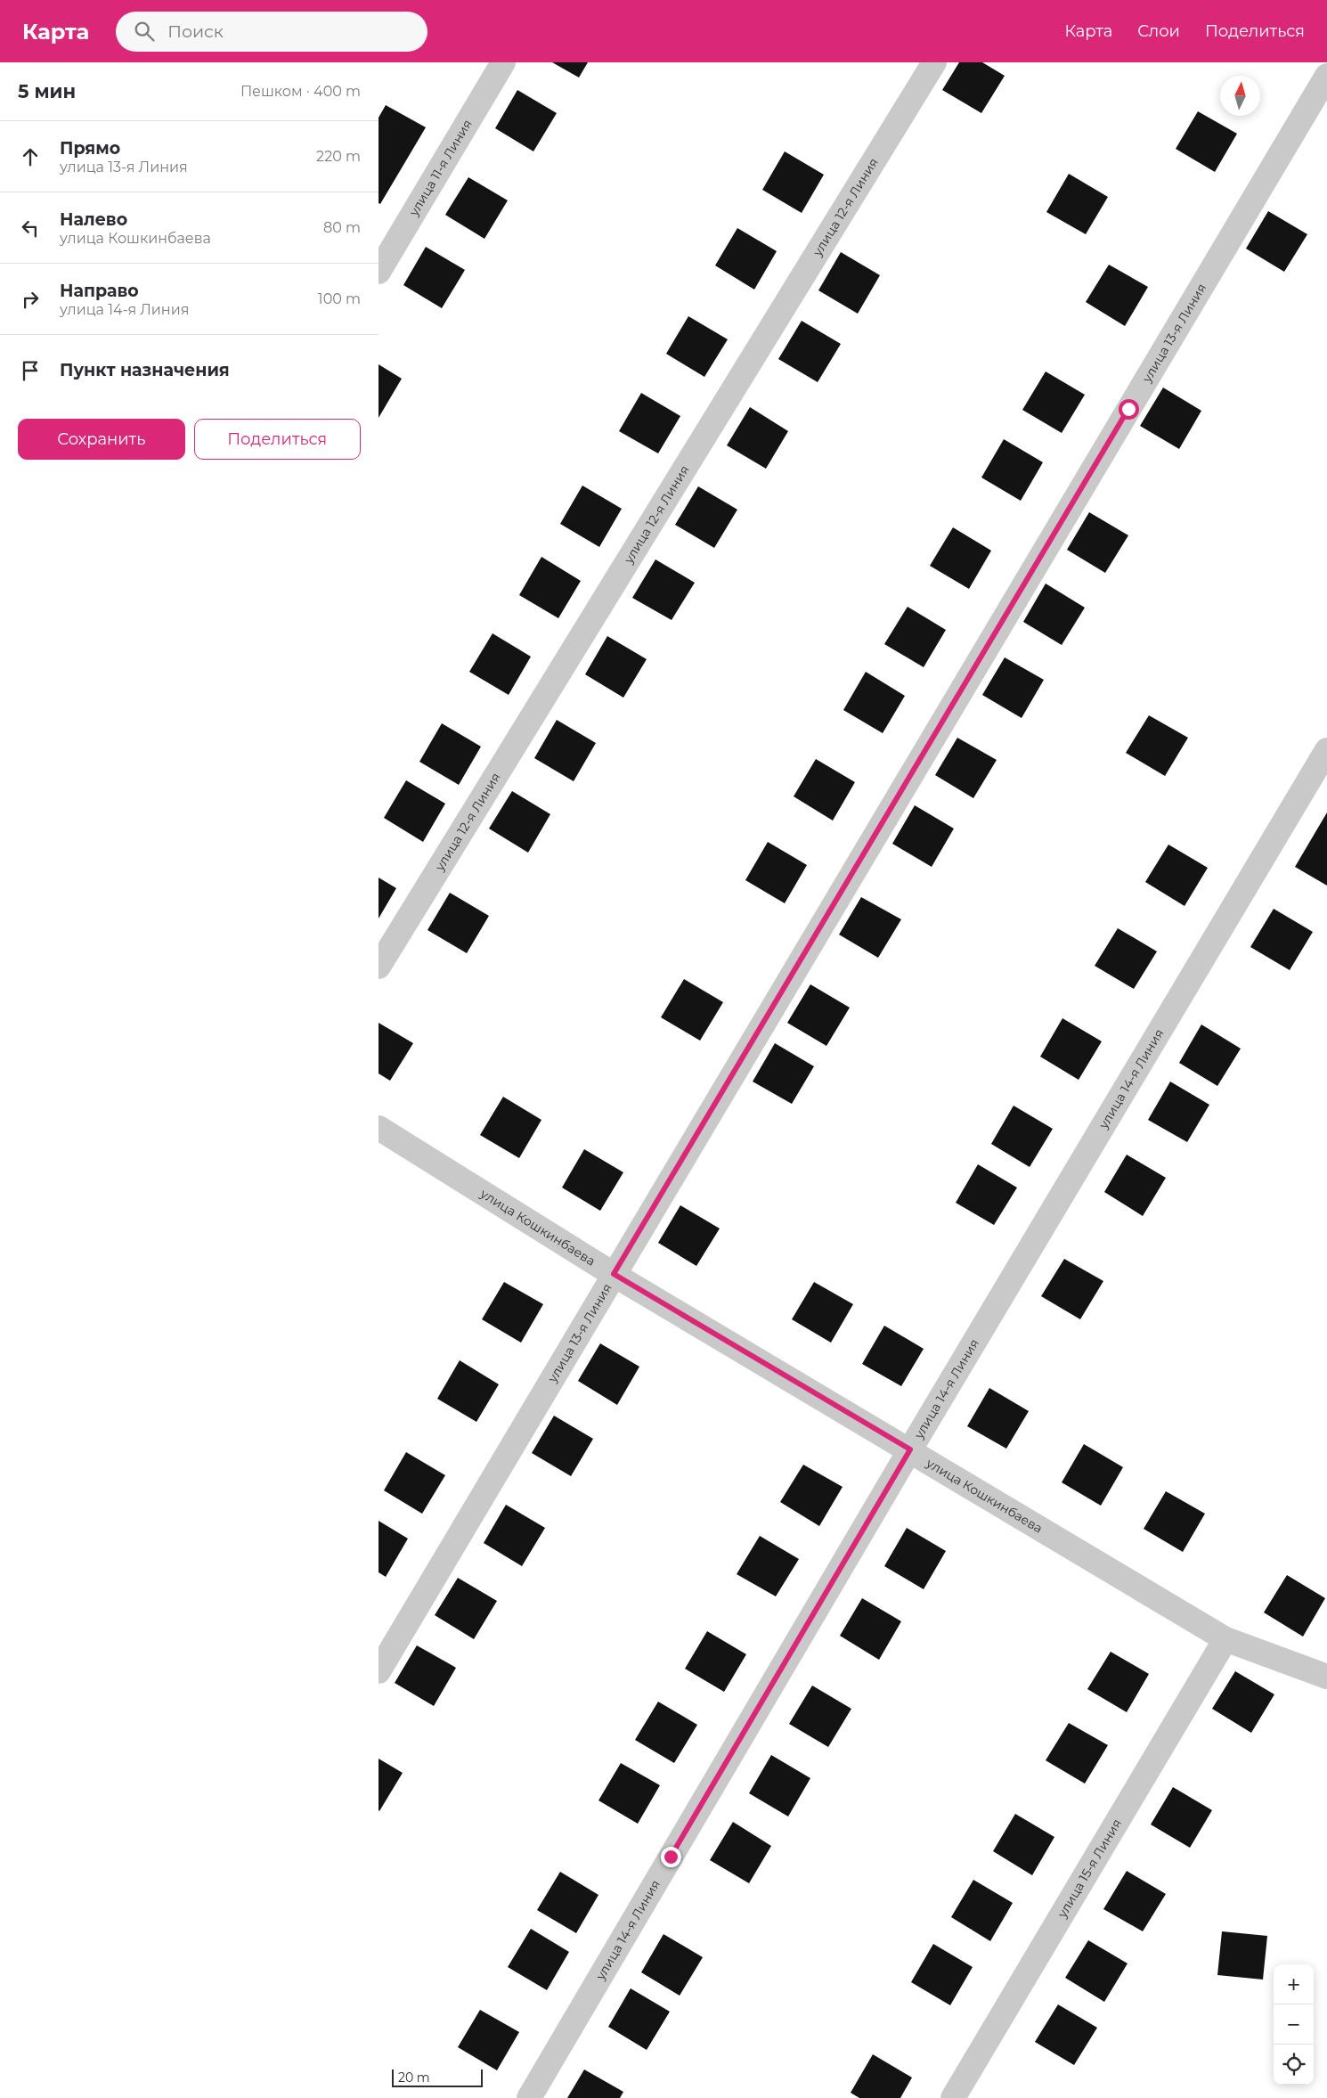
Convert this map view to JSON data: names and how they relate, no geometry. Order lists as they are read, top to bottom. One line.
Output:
{"streets":{"street":["улица 11-я Линия","улица 12-я Линия","улица 13-я Линия","улица 14-я Линия","улица Кошкинбаева","улица 15-я Линия"]},"crossings":[["улица 13-я Линия","улица Кошкинбаева"],["улица 14-я Линия","улица Кошкинбаева"],["улица Кошкинбаева","улица 15-я Линия"]],"scale_bar":"20 m","north":"top","page":{"header":"Карта","search":"Поиск","nav":["Карта","Слои","Поделиться"],"heading":["5 мин","Пешком · 400 m"],"list":[["Прямо","улица 13-я Линия","220 m"],["Налево","улица Кошкинбаева","80 m"],["Направо","улица 14-я Линия","100 m"],"Пункт назначения"],"buttons":["Сохранить","Поделиться"],"map_buttons":["+","−"],"scale":"20 m"}}
